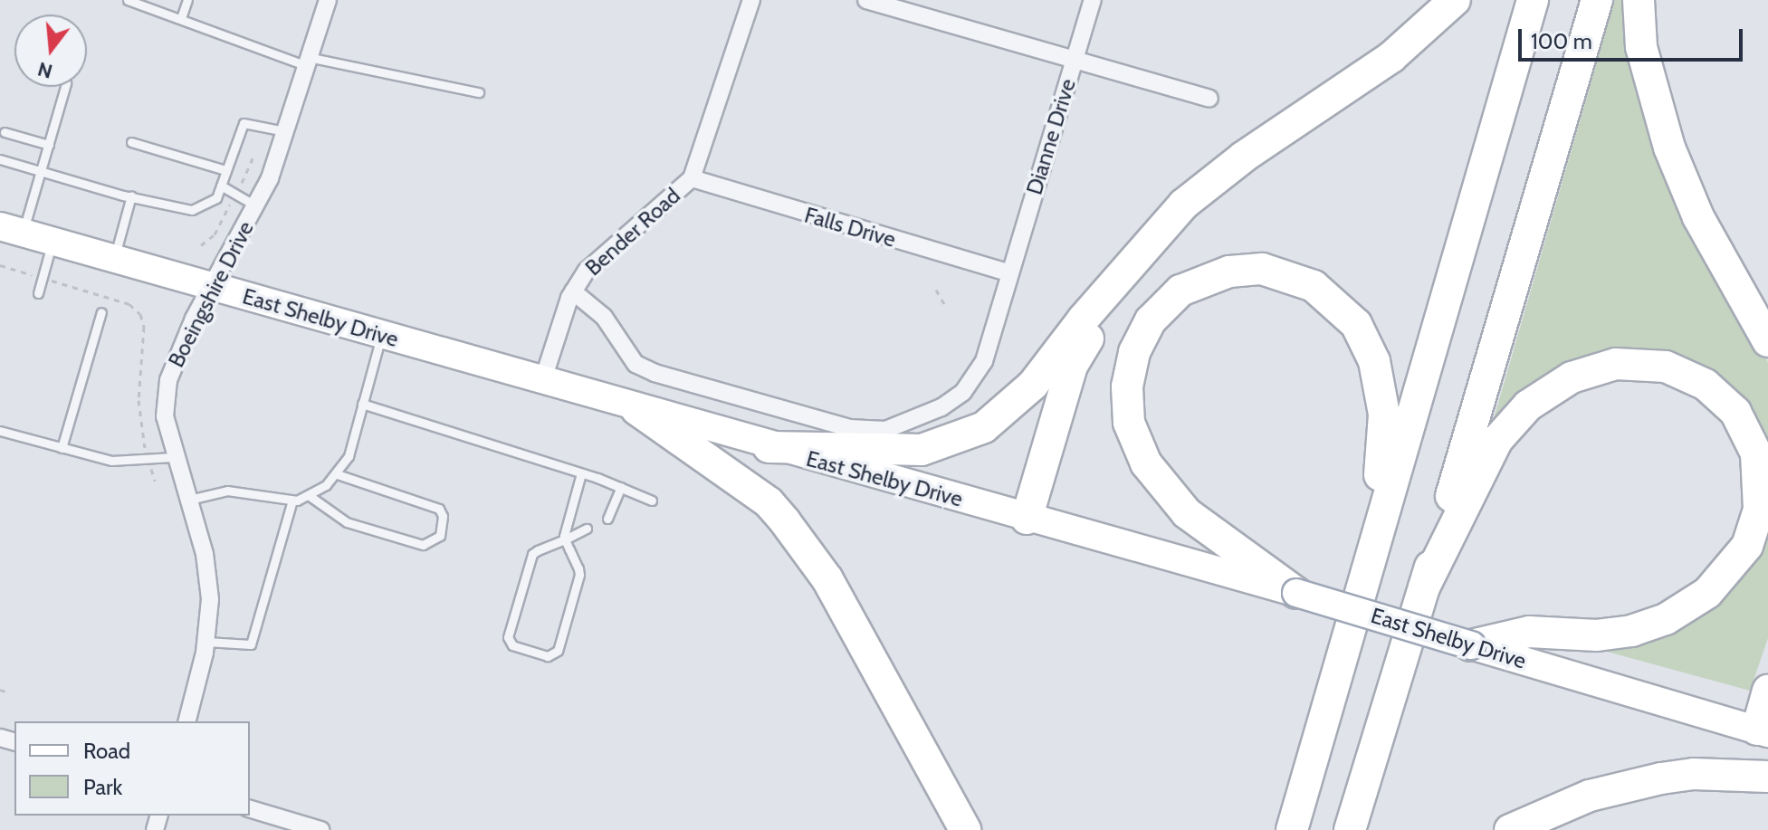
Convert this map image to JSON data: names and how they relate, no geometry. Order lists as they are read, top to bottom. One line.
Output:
{"streets":{"main road":["East Shelby Drive"],"street":["Dianne Drive","Falls Drive","Bender Road","Boeingshire Drive"]},"crossings":[["Dianne Drive","Falls Drive"],["Dianne Drive","Bender Road"],["Falls Drive","Bender Road"],["Bender Road","East Shelby Drive"],["Boeingshire Drive","East Shelby Drive"]],"legend":["Road","Park"],"scale_bar":"100 m","north":"bottom"}
